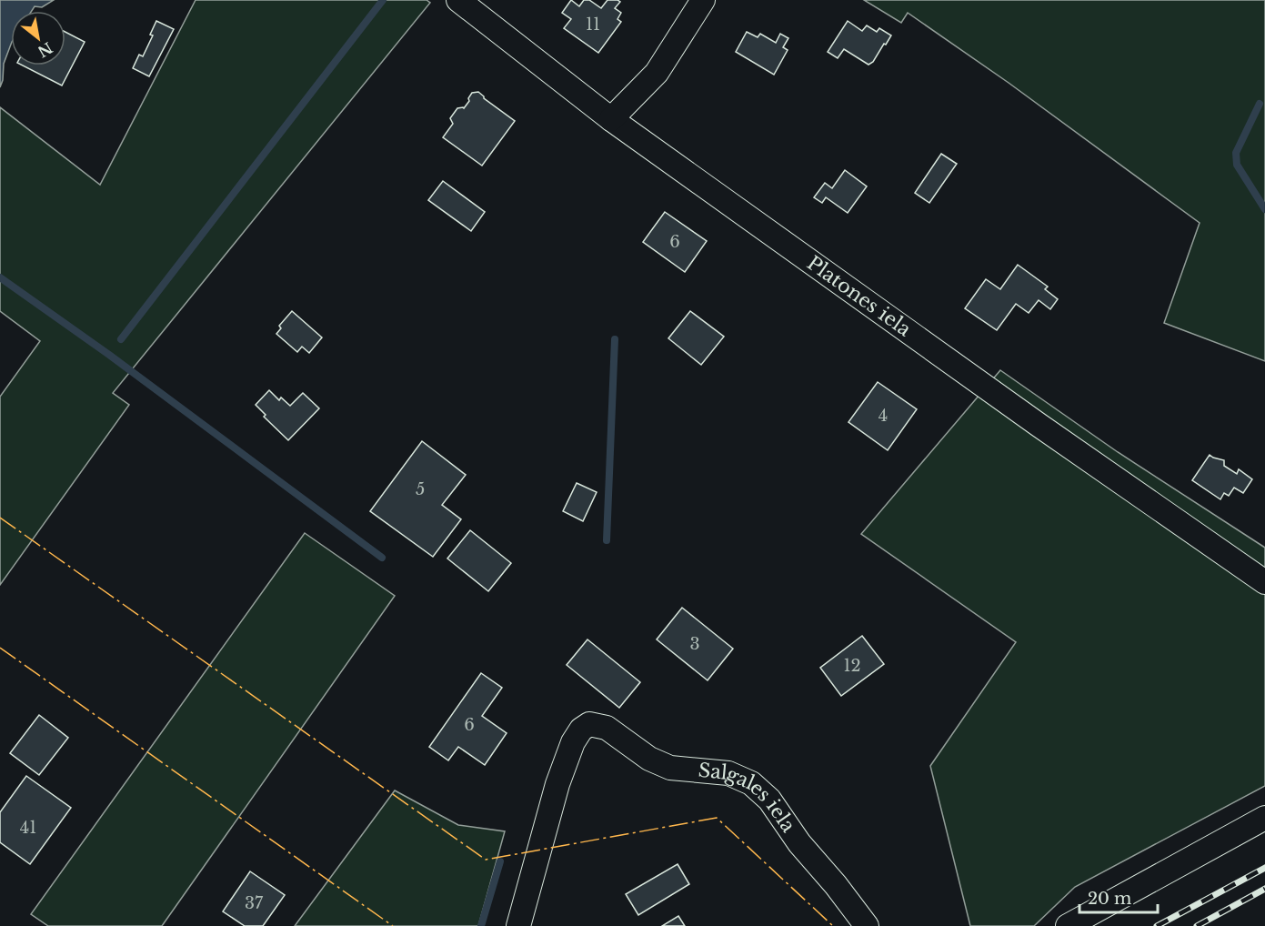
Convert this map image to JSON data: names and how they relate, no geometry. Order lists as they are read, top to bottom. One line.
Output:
{"streets":{"street":["Platones iela","Salgales iela"]},"house_numbers":["11","6","4","5","3","12","6","41","37"],"scale_bar":"20 m","north":"bottom right"}
